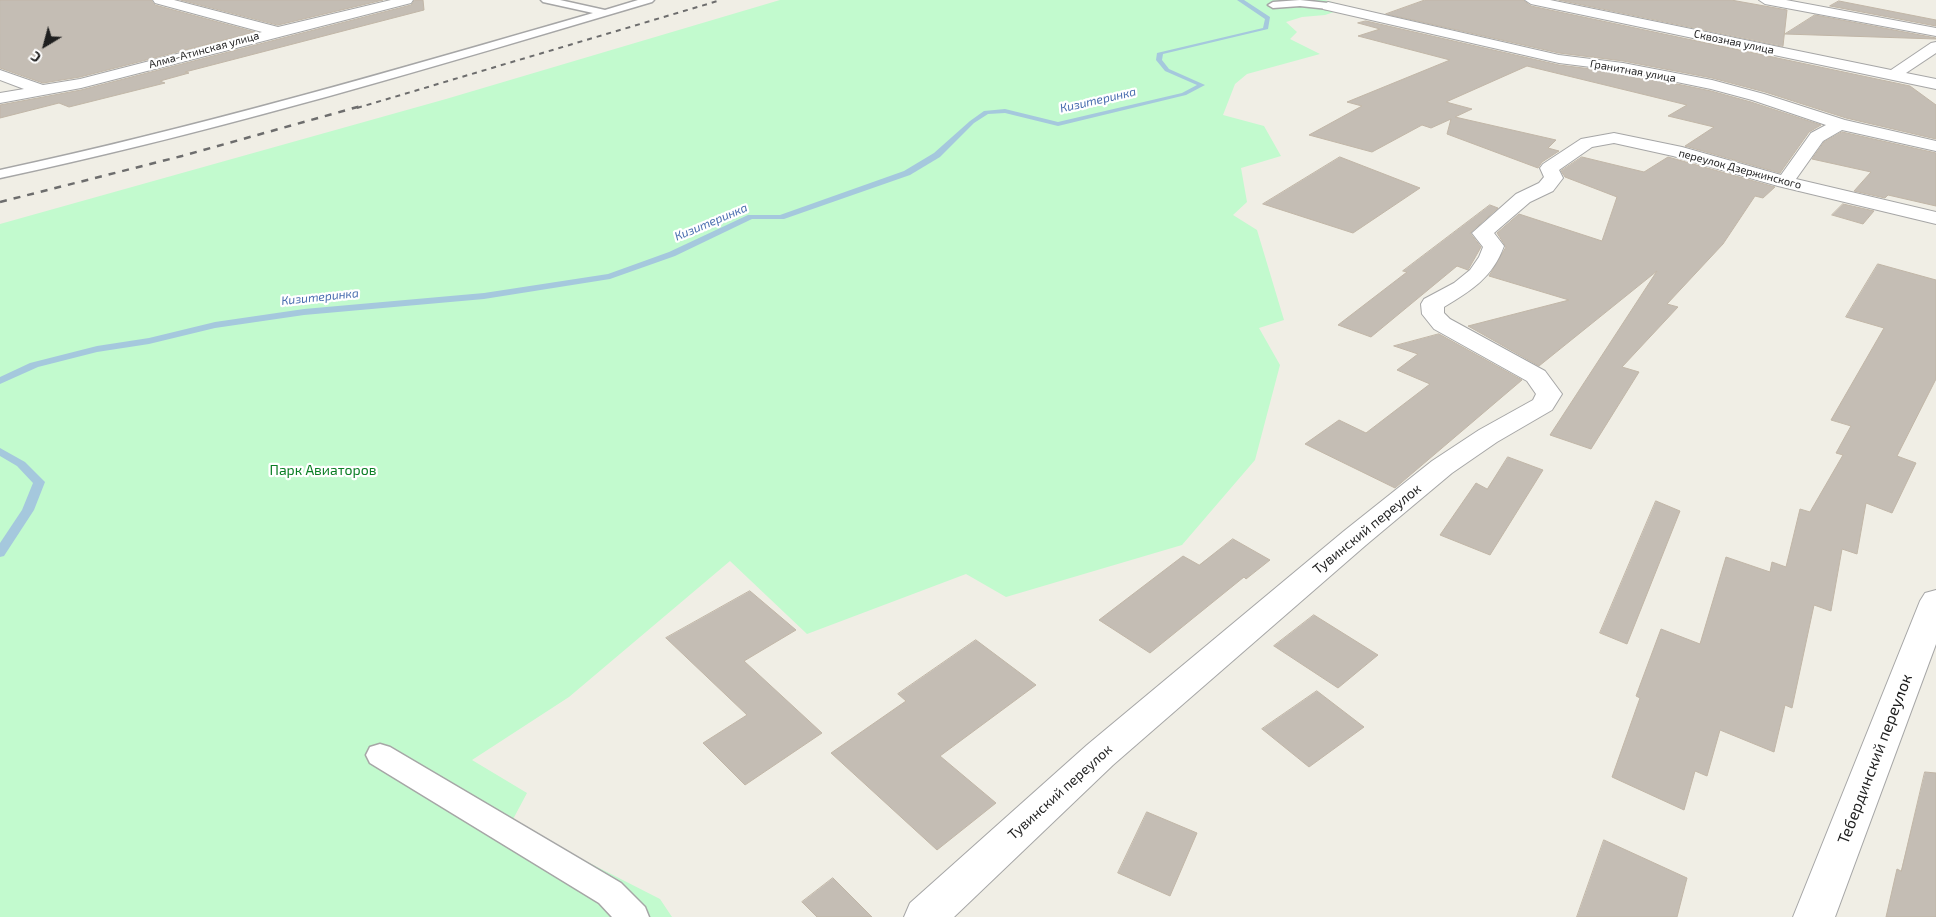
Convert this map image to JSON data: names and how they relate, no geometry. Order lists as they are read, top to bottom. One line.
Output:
{"streets":{"street":["Сквозная улица","Алма-Атинская улица","Гранитная улица","переулок Дзержинского","Тувинский переулок","Тебердинский переулок"]},"crossings":[["переулок Дзержинского","Тувинский переулок"]],"water":["Кизитеринка"],"parks":["Парк Авиаторов"],"north":"bottom left"}
